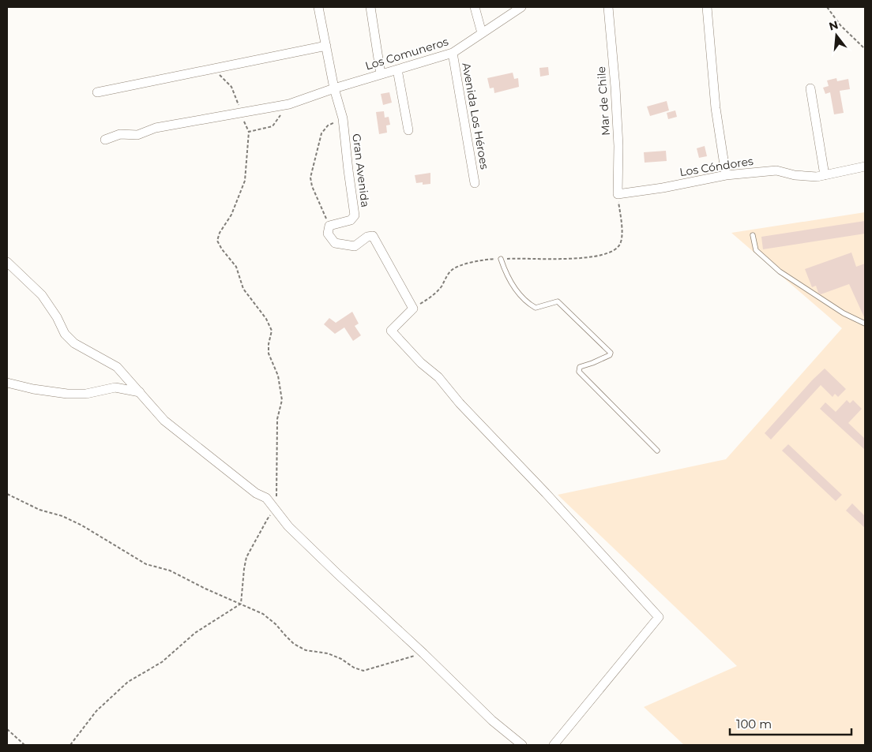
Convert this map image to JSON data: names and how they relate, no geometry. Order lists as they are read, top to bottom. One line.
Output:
{"streets":{"street":["Los Comuneros","Mar de Chile","Avenida Los Héroes","Los Cóndores","Gran Avenida"]},"crossings":[["Los Comuneros","Avenida Los Héroes"],["Los Comuneros","Gran Avenida"],["Mar de Chile","Los Cóndores"]],"scale_bar":"100 m","north":"top"}
